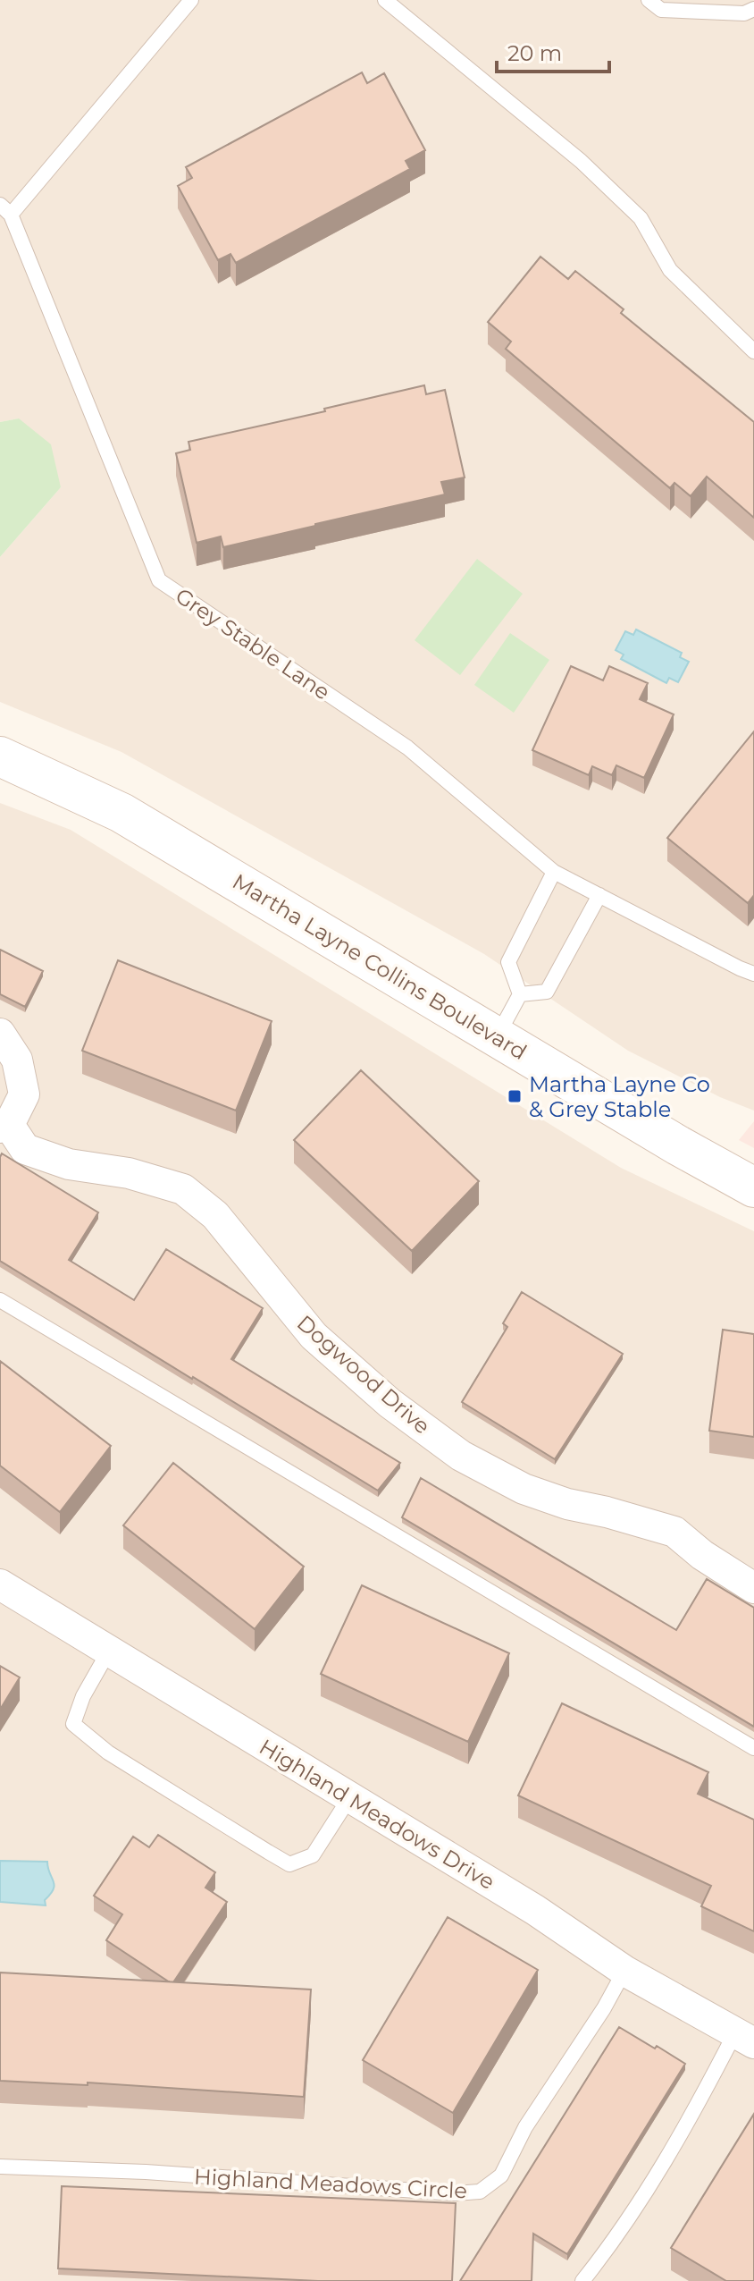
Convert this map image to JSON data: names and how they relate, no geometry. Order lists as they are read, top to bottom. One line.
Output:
{"streets":{"main road":["Martha Layne Collins Boulevard"],"street":["Dogwood Drive","Highland Meadows Drive"],"lane":["Grey Stable Lane","Highland Meadows Circle"]},"crossings":[["Highland Meadows Drive","Highland Meadows Circle"]],"places":{"transit":["Martha Layne Co & Grey Stable"]},"scale_bar":"20 m"}
